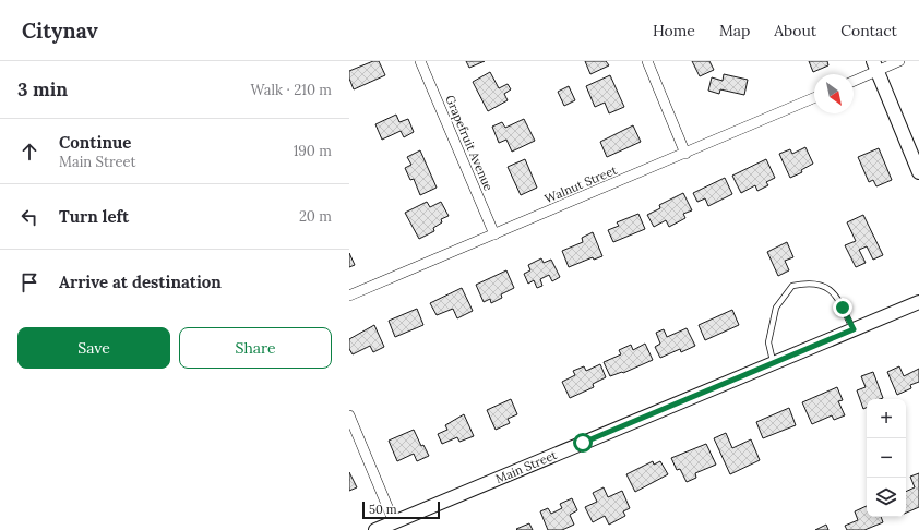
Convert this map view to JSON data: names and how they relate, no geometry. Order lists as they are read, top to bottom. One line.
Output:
{"streets":{"main road":["Main Street"],"street":["Grapefruit Avenue","Walnut Street"]},"crossings":[["Grapefruit Avenue","Walnut Street"]],"scale_bar":"50 m","north":"bottom right","page":{"header":"Citynav","nav":["Home","Map","About","Contact"],"heading":["3 min","Walk · 210 m"],"list":[["Continue","Main Street","190 m"],["Turn left","20 m"],"Arrive at destination"],"buttons":["Save","Share"],"map_buttons":["+","−"],"scale":"50 m"}}
